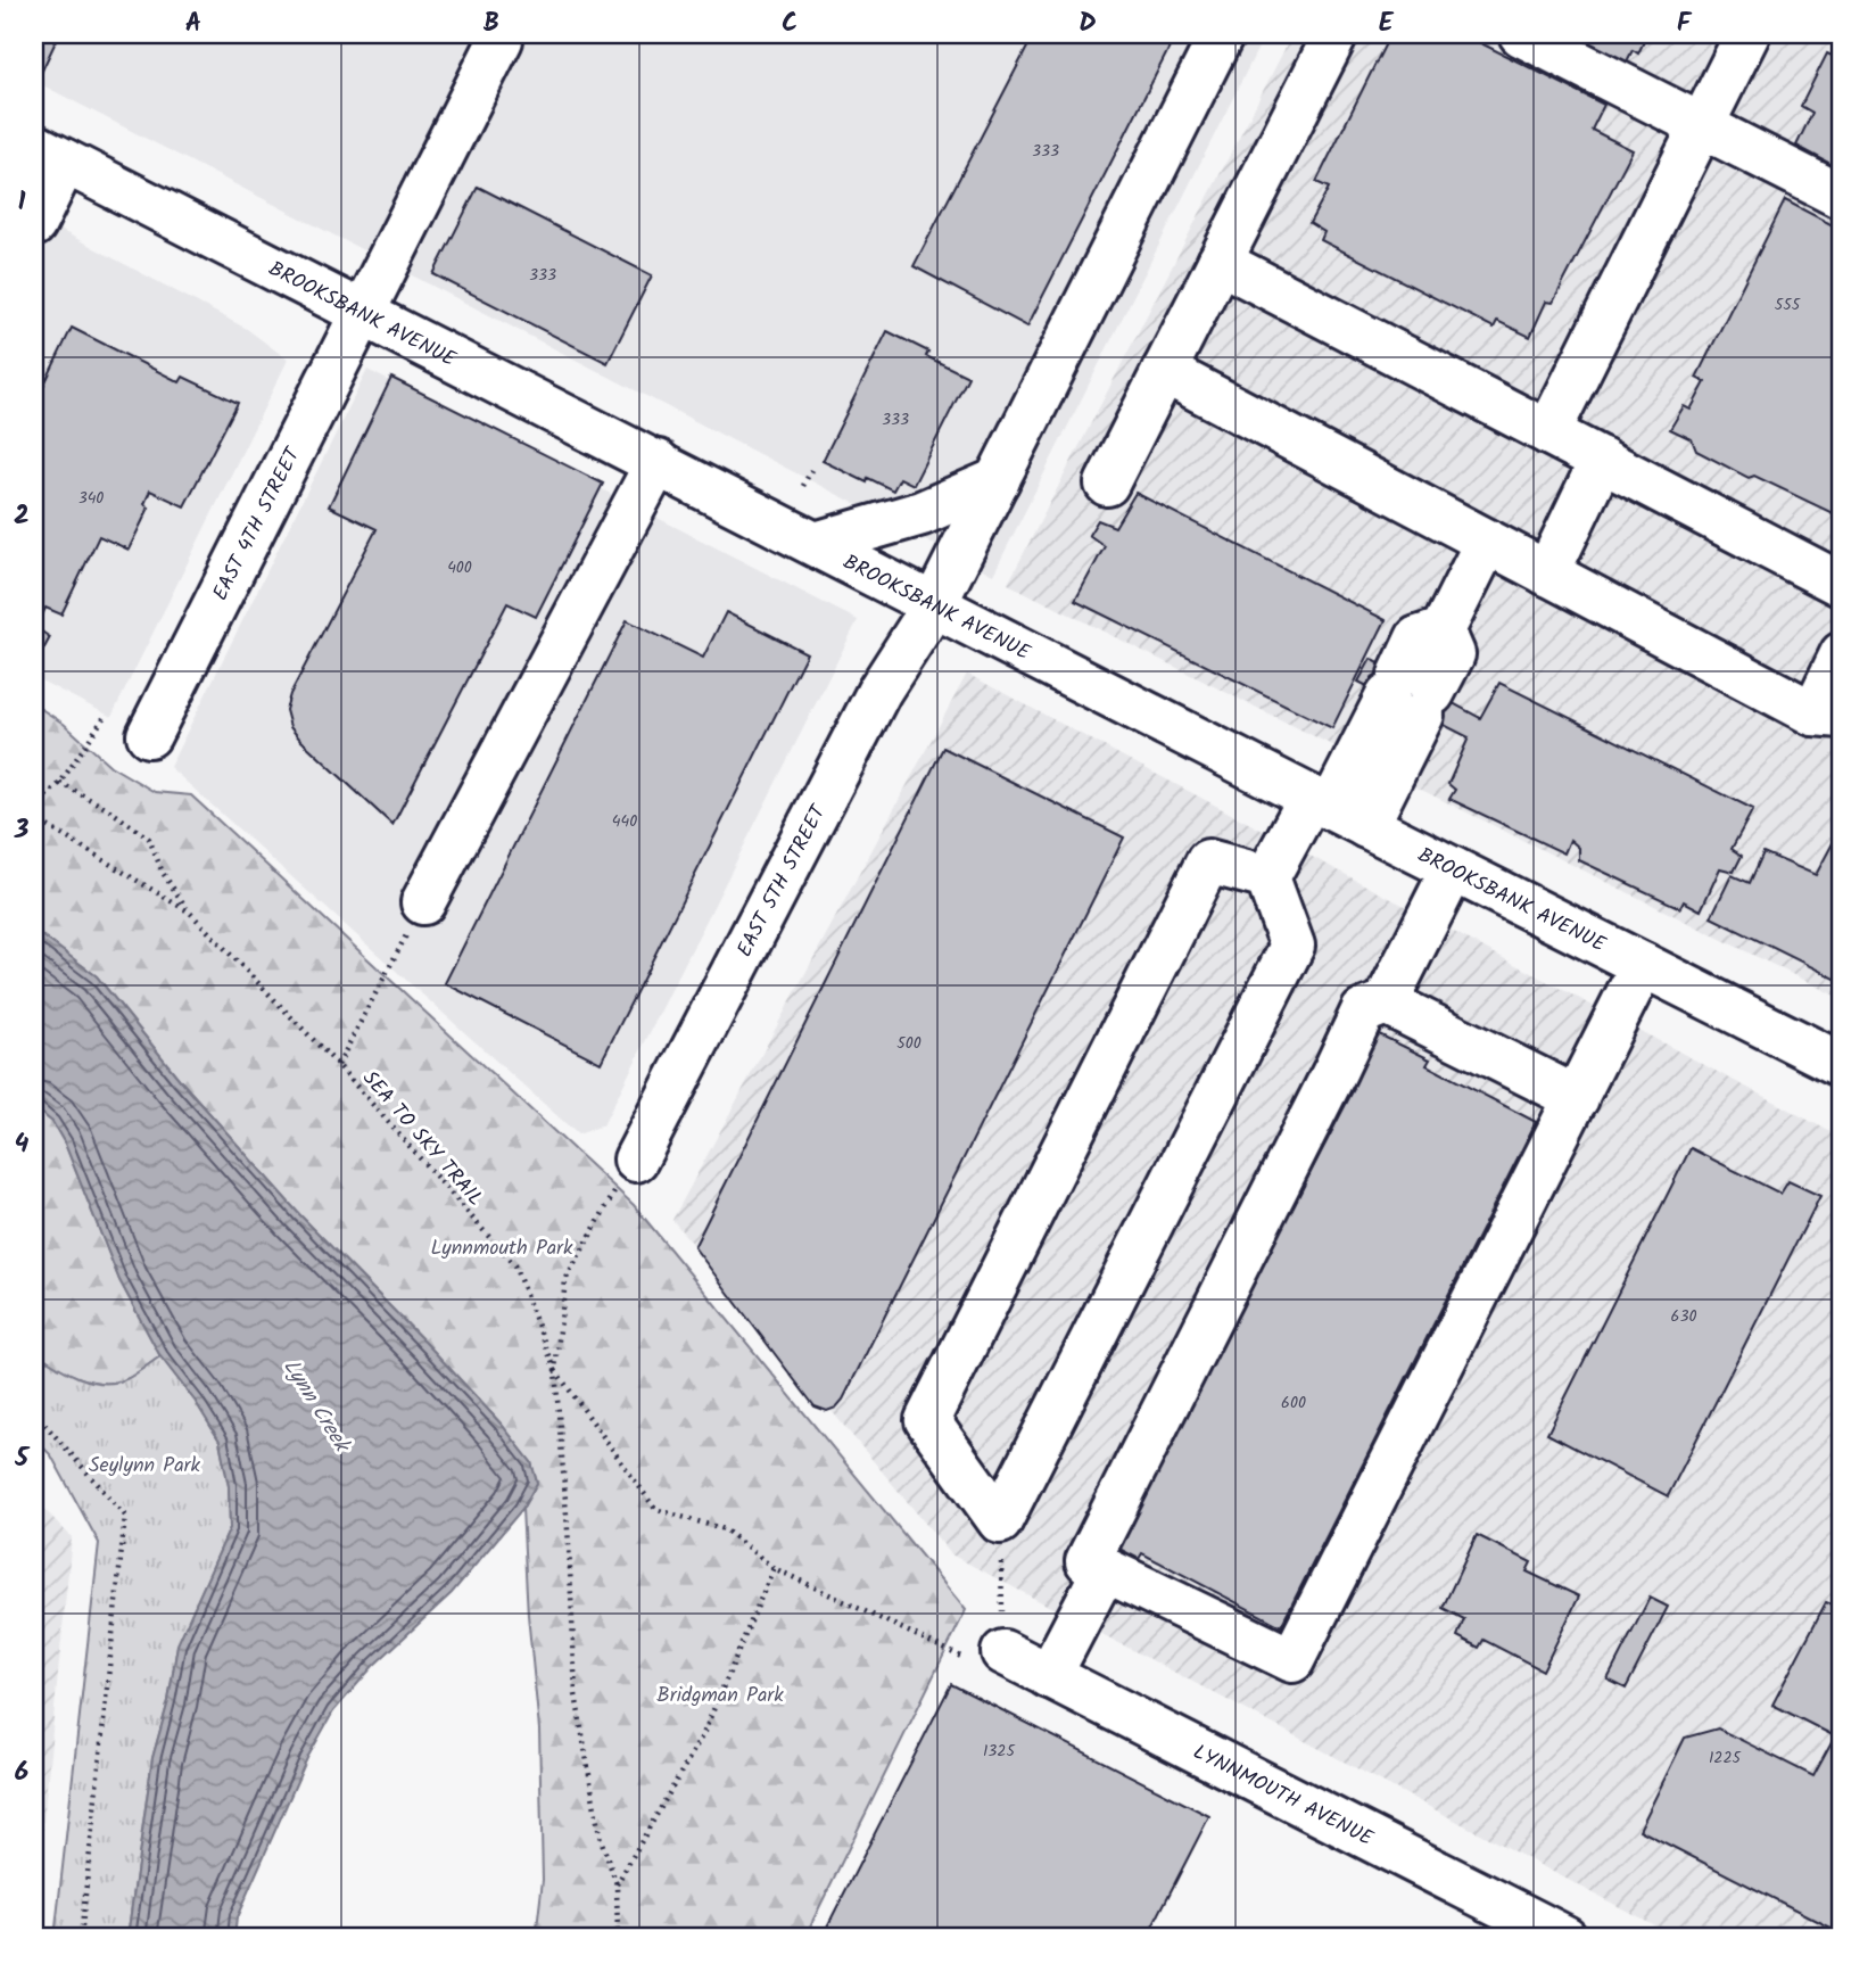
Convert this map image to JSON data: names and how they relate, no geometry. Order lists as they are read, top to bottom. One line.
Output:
{"streets":{"main road":["BROOKSBANK AVENUE","EAST 4TH STREET","EAST 5TH STREET","LYNNMOUTH AVENUE"],"path":["SEA TO SKY TRAIL"]},"crossings":[["BROOKSBANK AVENUE","EAST 4TH STREET"],["BROOKSBANK AVENUE","EAST 5TH STREET"]],"water":["Lynn Creek"],"parks":["Lynnmouth Park","Seylynn Park","Bridgman Park"],"house_numbers":["333","333","555","333","340","400","440","500","630","600","1325","1225"],"grid":{"columns":["A","B","C","D","E","F"],"rows":["1","2","3","4","5","6"]}}
